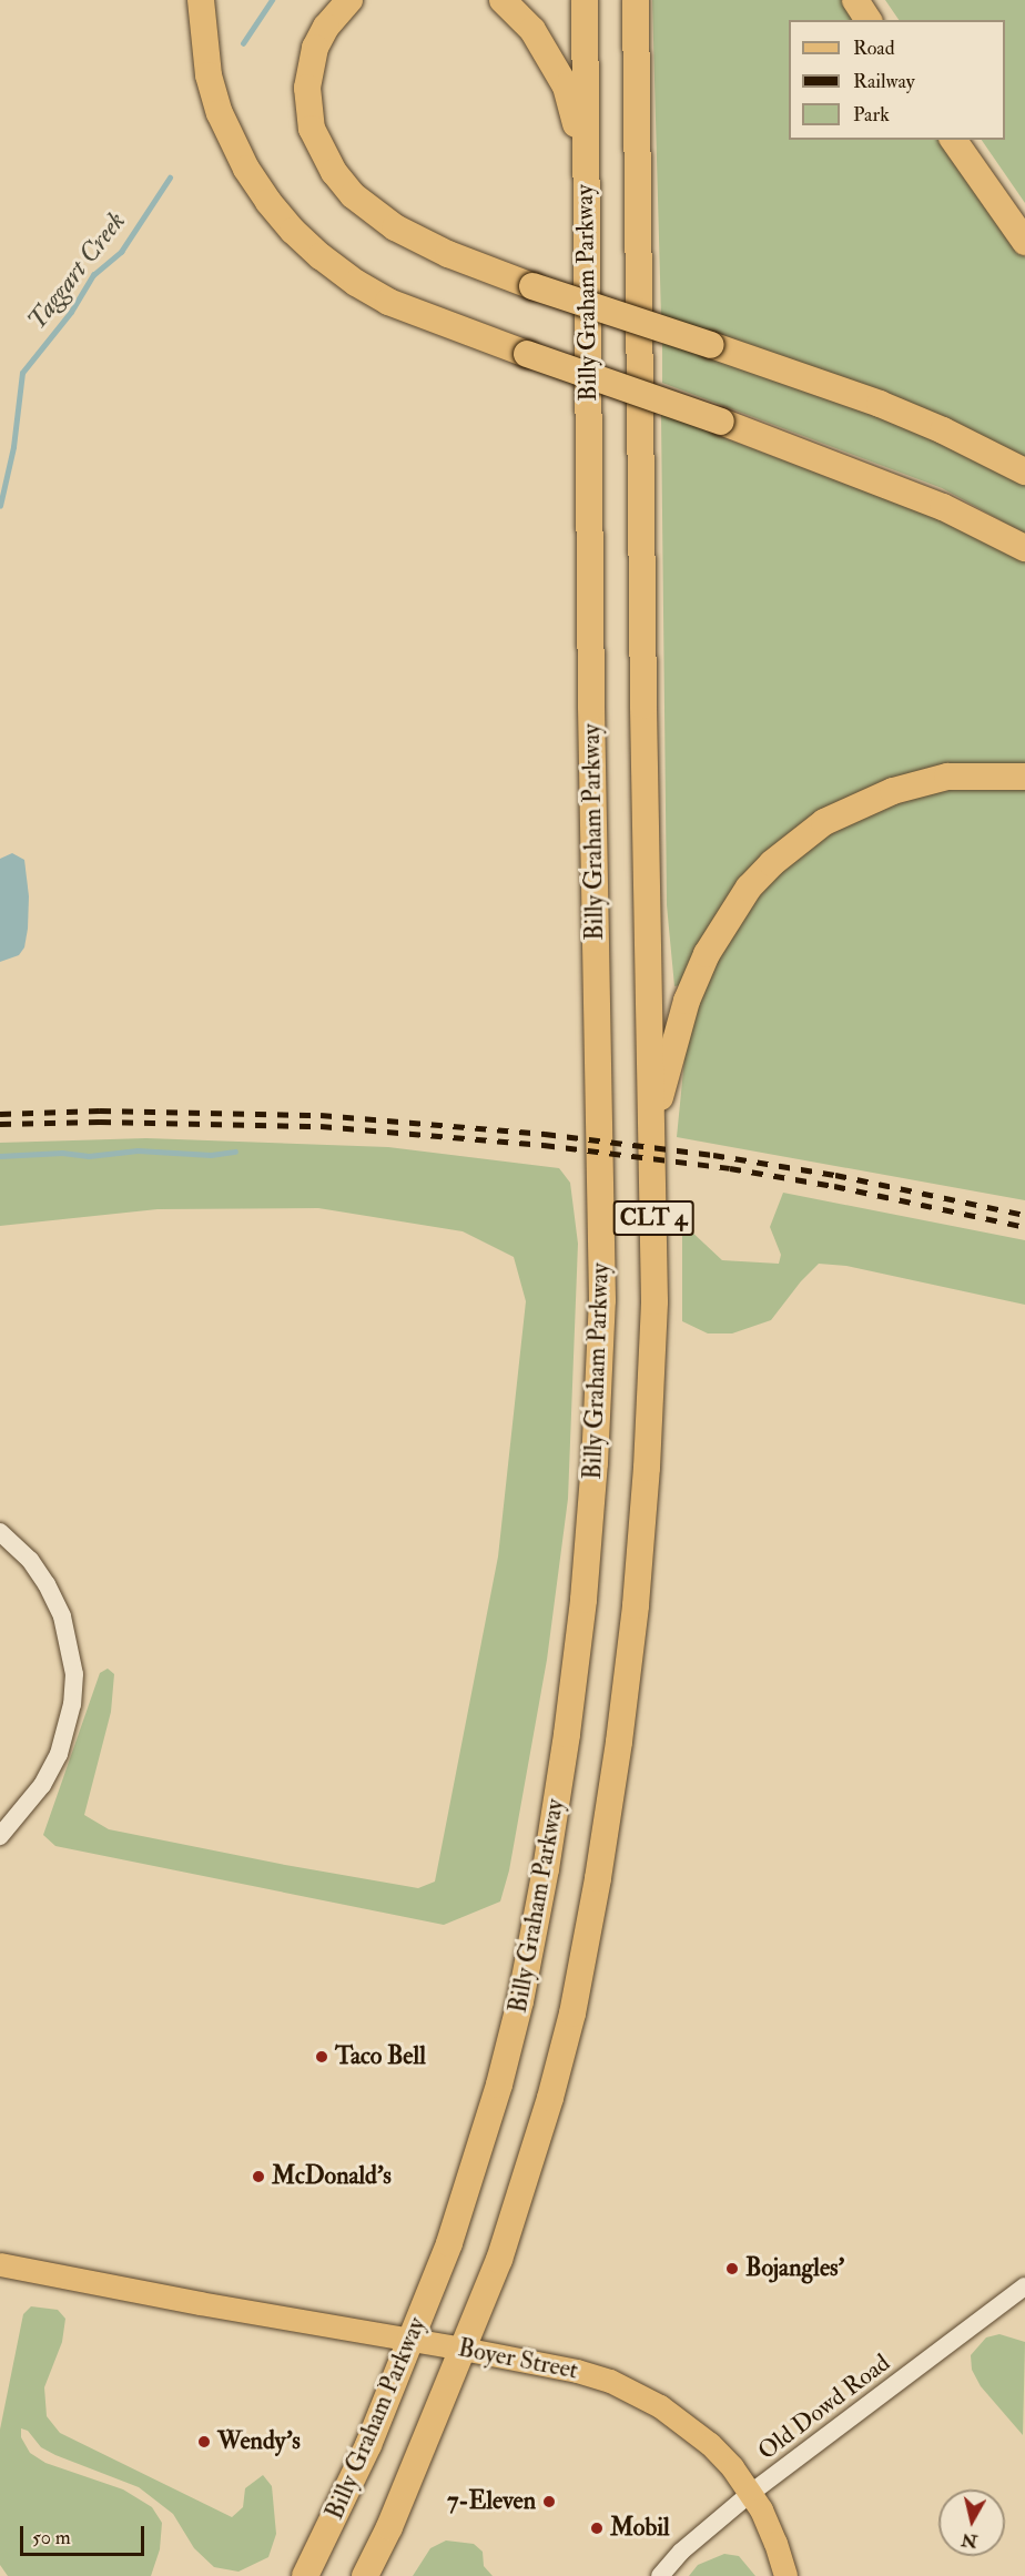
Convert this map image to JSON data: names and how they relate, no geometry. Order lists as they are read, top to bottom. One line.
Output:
{"streets":{"highway":["Billy Graham Parkway","CLT 4"],"main road":["Boyer Street"],"street":["Old Dowd Road"]},"crossings":[["Billy Graham Parkway","Boyer Street"],["Boyer Street","Old Dowd Road"]],"water":["Taggart Creek"],"places":["Taco Bell","McDonald's","Bojangles'","Wendy's","7-Eleven","Mobil"],"legend":["Road","Railway","Park"],"scale_bar":"50 m","north":"bottom"}
